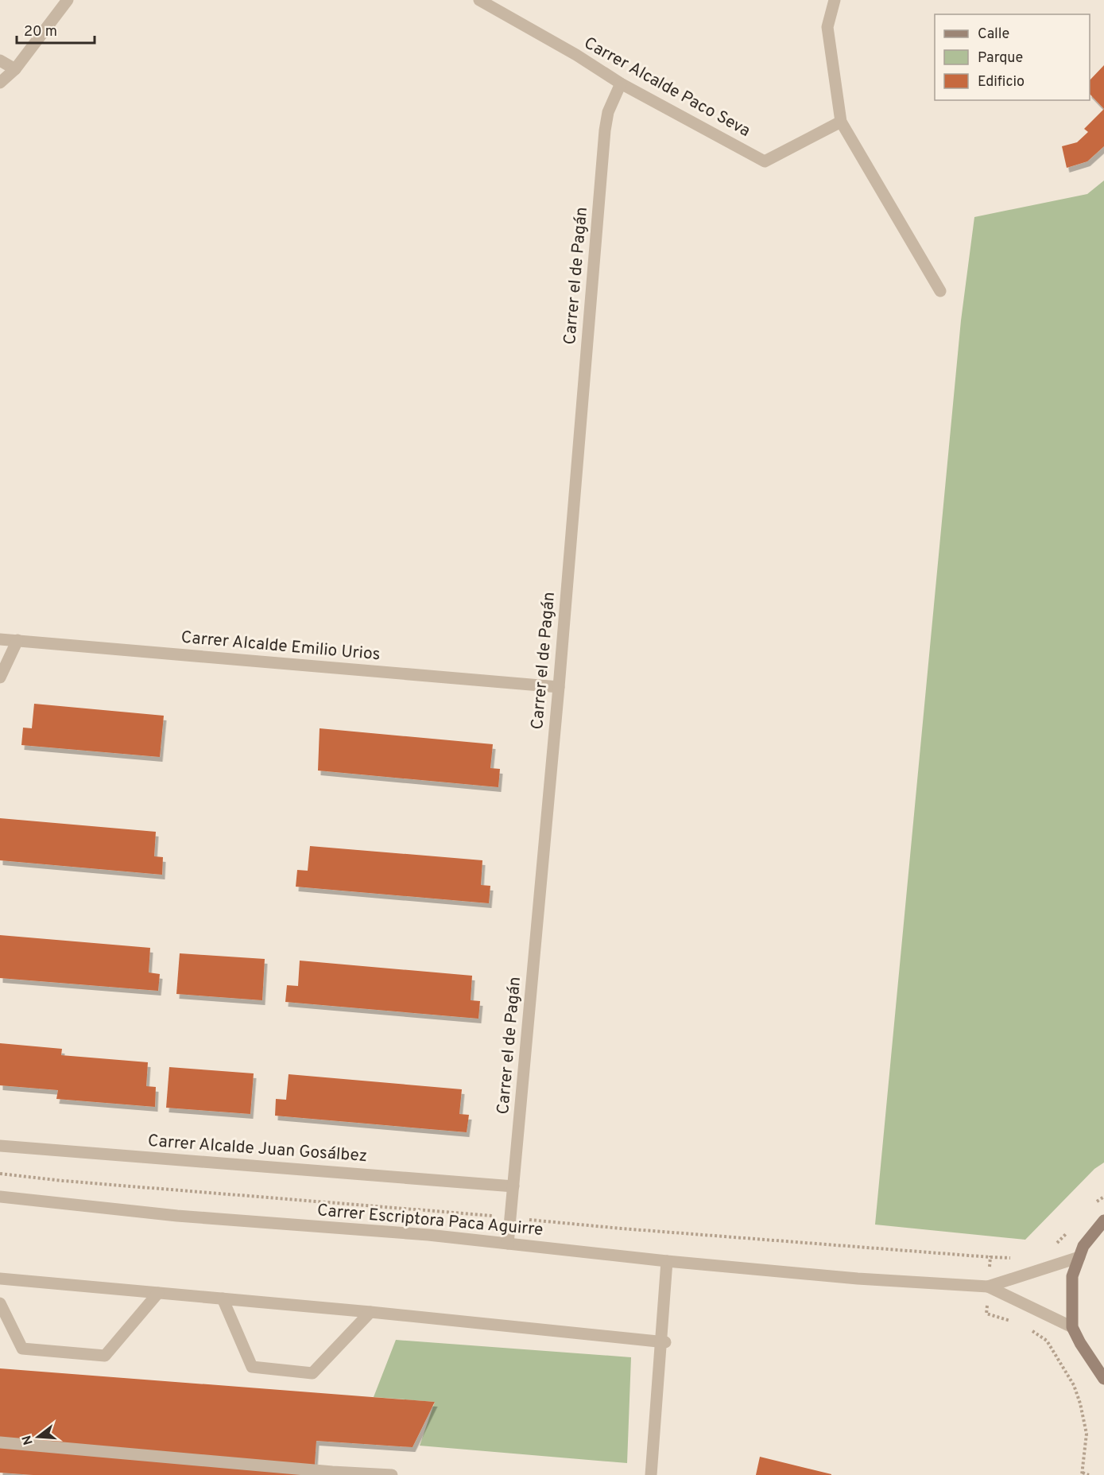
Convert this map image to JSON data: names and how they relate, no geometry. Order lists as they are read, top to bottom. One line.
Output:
{"streets":{"street":["Carrer Alcalde Paco Seva","Carrer el de Pagán","Carrer Alcalde Emilio Urios","Carrer Alcalde Juan Gosálbez","Carrer Escriptora Paca Aguirre"]},"crossings":[["Carrer Alcalde Paco Seva","Carrer el de Pagán"],["Carrer el de Pagán","Carrer Alcalde Emilio Urios"],["Carrer el de Pagán","Carrer Alcalde Juan Gosálbez"],["Carrer el de Pagán","Carrer Escriptora Paca Aguirre"]],"legend":["Calle","Parque","Edificio"],"scale_bar":"20 m","north":"left"}
